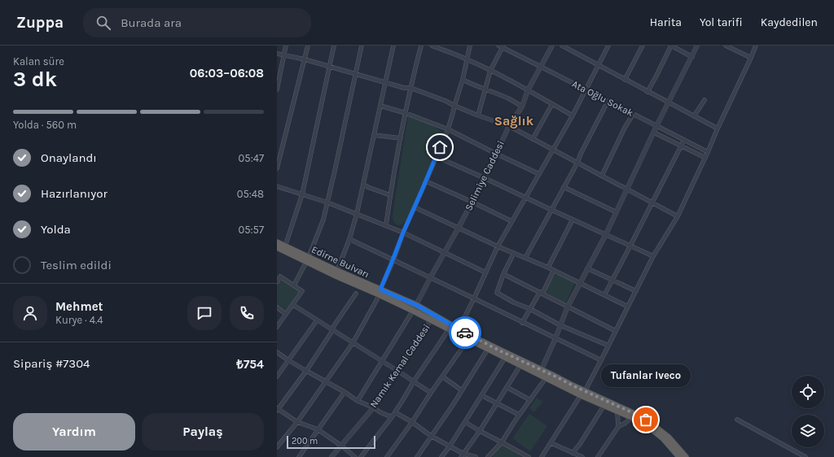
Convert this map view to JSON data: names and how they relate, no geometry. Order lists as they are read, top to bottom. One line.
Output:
{"streets":{"highway":["Edirne Bulvarı"],"street":["Ata Oğlu Sokak","Selimiye Caddesi","Namık Kemal Caddesi"]},"crossings":[["Ata Oğlu Sokak","Selimiye Caddesi"],["Selimiye Caddesi","Edirne Bulvarı"],["Edirne Bulvarı","Namık Kemal Caddesi"]],"districts":["Sağlık"],"places":["Tufanlar Iveco"],"scale_bar":"200 m","page":{"header":"Zuppa","search":"Burada ara","nav":["Harita","Yol tarifi","Kaydedilen"],"heading":["3 dk","Kalan süre","06:03–06:08"],"panel":["Mehmet","Kurye · 4.4","Sipariş #7304","₺754"],"bar":"Yolda · 560 m","list":[["Onaylandı","05:47"],["Hazırlanıyor","05:48"],["Yolda","05:57"],"Teslim edildi"],"bubble":"Tufanlar Iveco","buttons":["Yardım","Paylaş"],"scale":"200 m"}}
